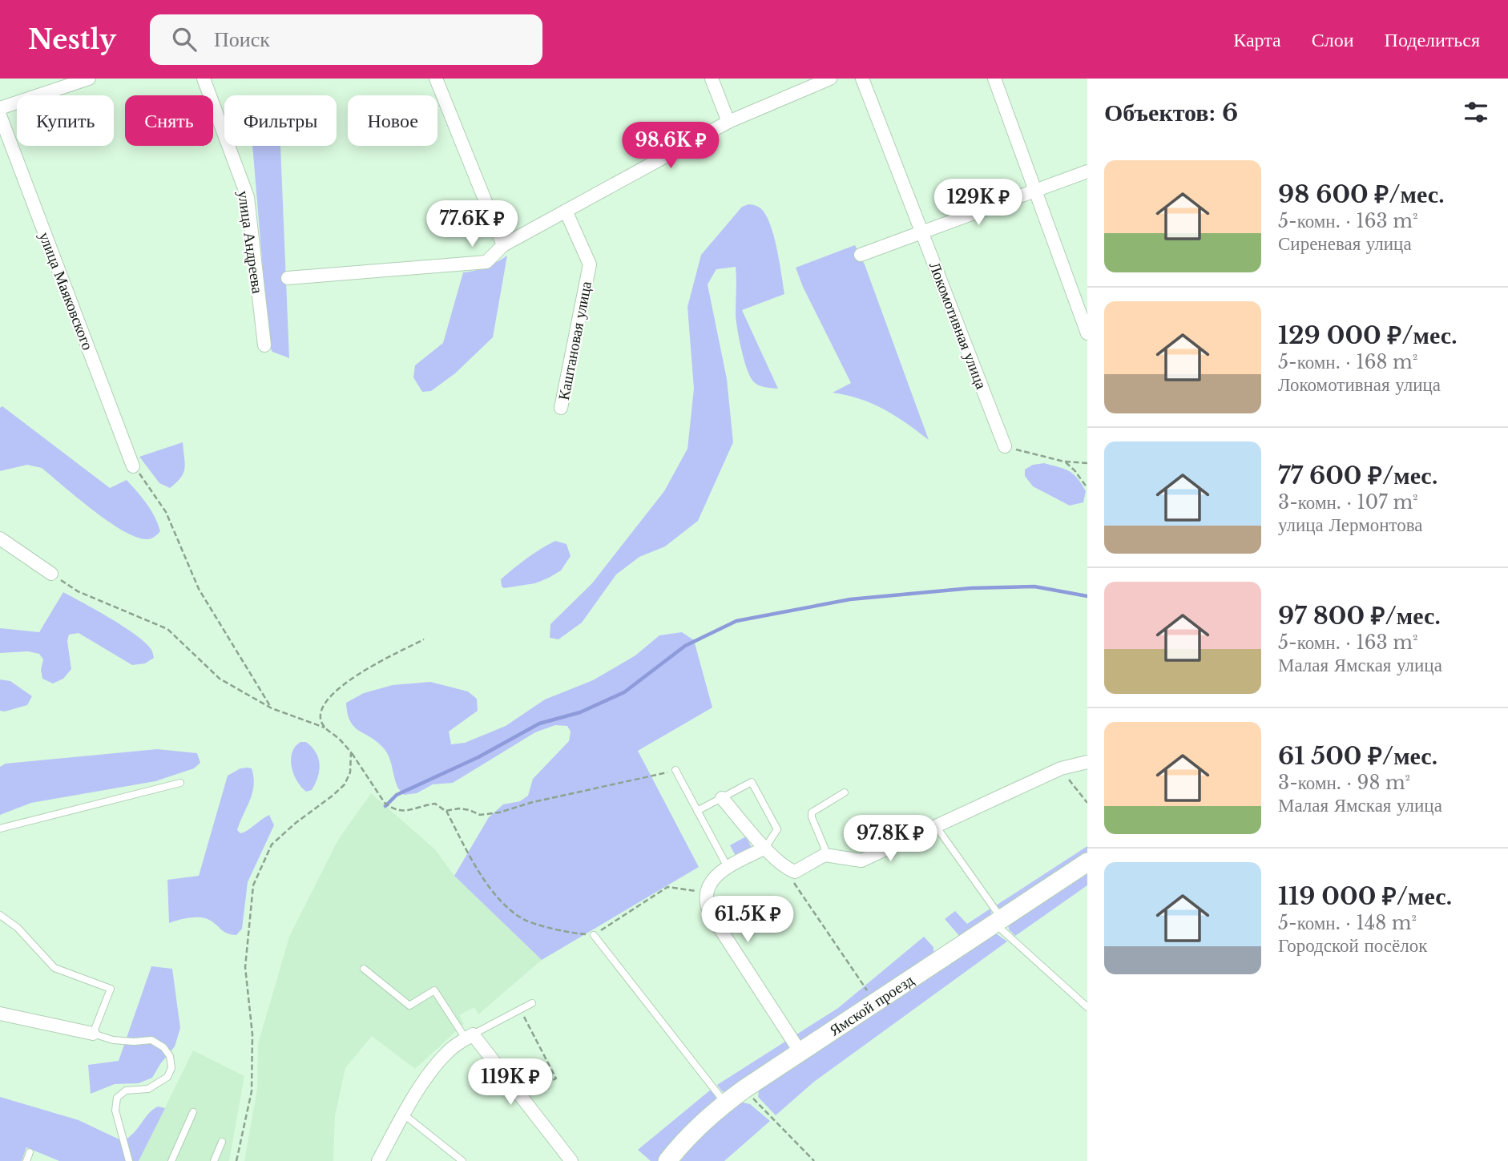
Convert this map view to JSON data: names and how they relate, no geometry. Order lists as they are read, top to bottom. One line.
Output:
{"streets":{"main road":["Ямской проезд"],"street":["улица Андреева","улица Маяковского","Локомотивная улица","Каштановая улица"]},"page":{"header":"Nestly","search":"Поиск","nav":["Карта","Слои","Поделиться"],"heading":"Объектов: 6","chip":["Купить","Снять","Фильтры","Новое"],"price":["98.6K ₽","129K ₽","77.6K ₽","97.8K ₽","61.5K ₽","119K ₽"],"list":[{"name":"98 600 ₽/мес.","note":"5-комн. · 163 m² · Сиреневая улица"},{"name":"129 000 ₽/мес.","note":"5-комн. · 168 m² · Локомотивная улица"},{"name":"77 600 ₽/мес.","note":"3-комн. · 107 m² · улица Лермонтова"},{"name":"97 800 ₽/мес.","note":"5-комн. · 163 m² · Малая Ямская улица"},{"name":"61 500 ₽/мес.","note":"3-комн. · 98 m² · Малая Ямская улица"},{"name":"119 000 ₽/мес.","note":"5-комн. · 148 m² · Городской посёлок"}]}}
